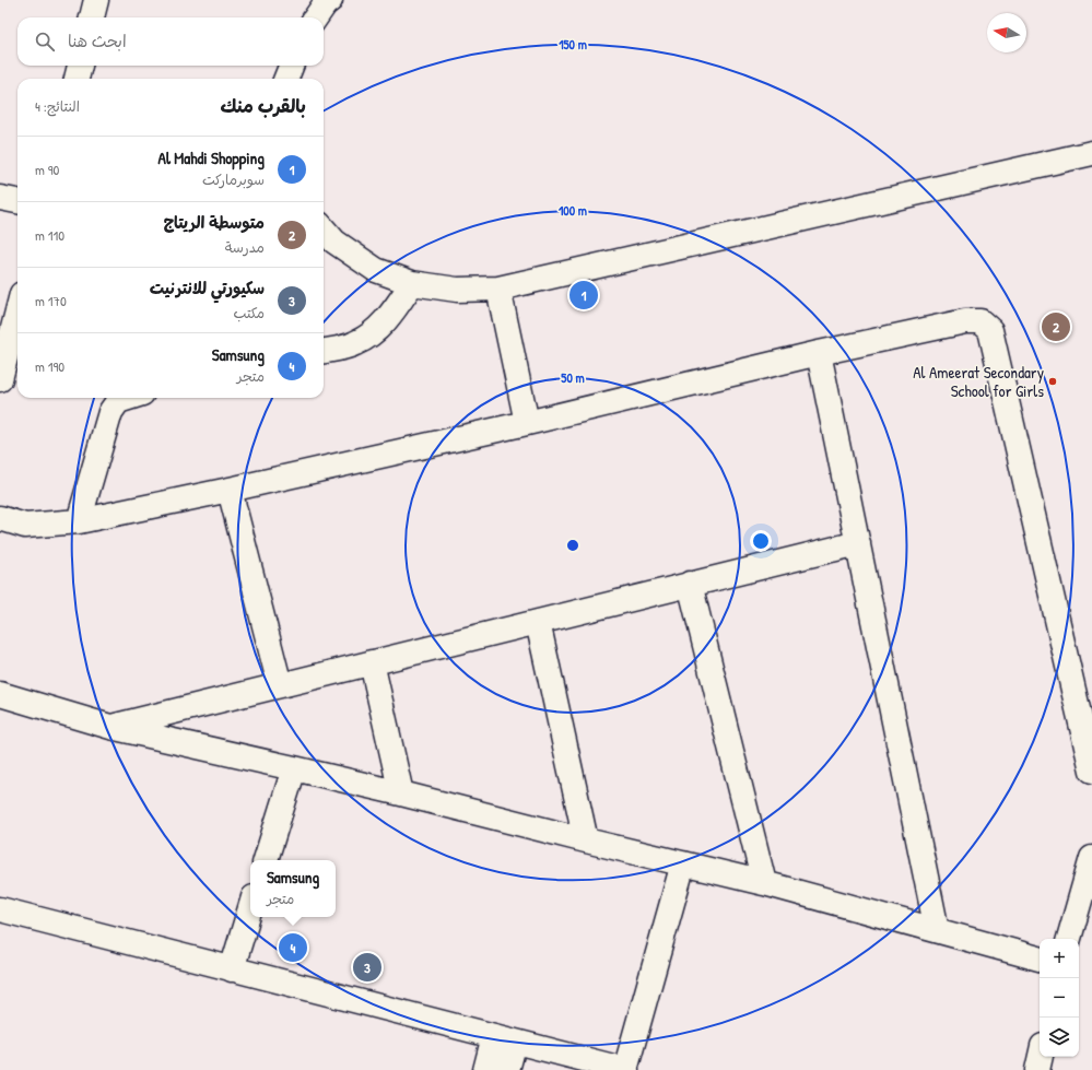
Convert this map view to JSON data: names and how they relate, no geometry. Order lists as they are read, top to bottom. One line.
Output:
{"places":["Al Ameerat Secondary School for Girls"],"north":"left","page":{"search":"ابحث هنا","heading":["بالقرب منك","النتائج: 4"],"list":[{"mark":"1","name":"Al Mahdi Shopping","note":"سوبرماركت","value":"90 m"},{"mark":"2","name":"متوسطة الريتاج","note":"مدرسة","value":"110 m"},{"mark":"3","name":"سكيورتي للانترنيت","note":"مكتب","value":"170 m"},{"mark":"4","name":"Samsung","note":"متجر","value":"190 m"}],"pins":["1","2","4","3"],"popup":["Samsung","متجر"],"map_buttons":["+","−"]},"rings":["150 m","100 m","50 m"]}
